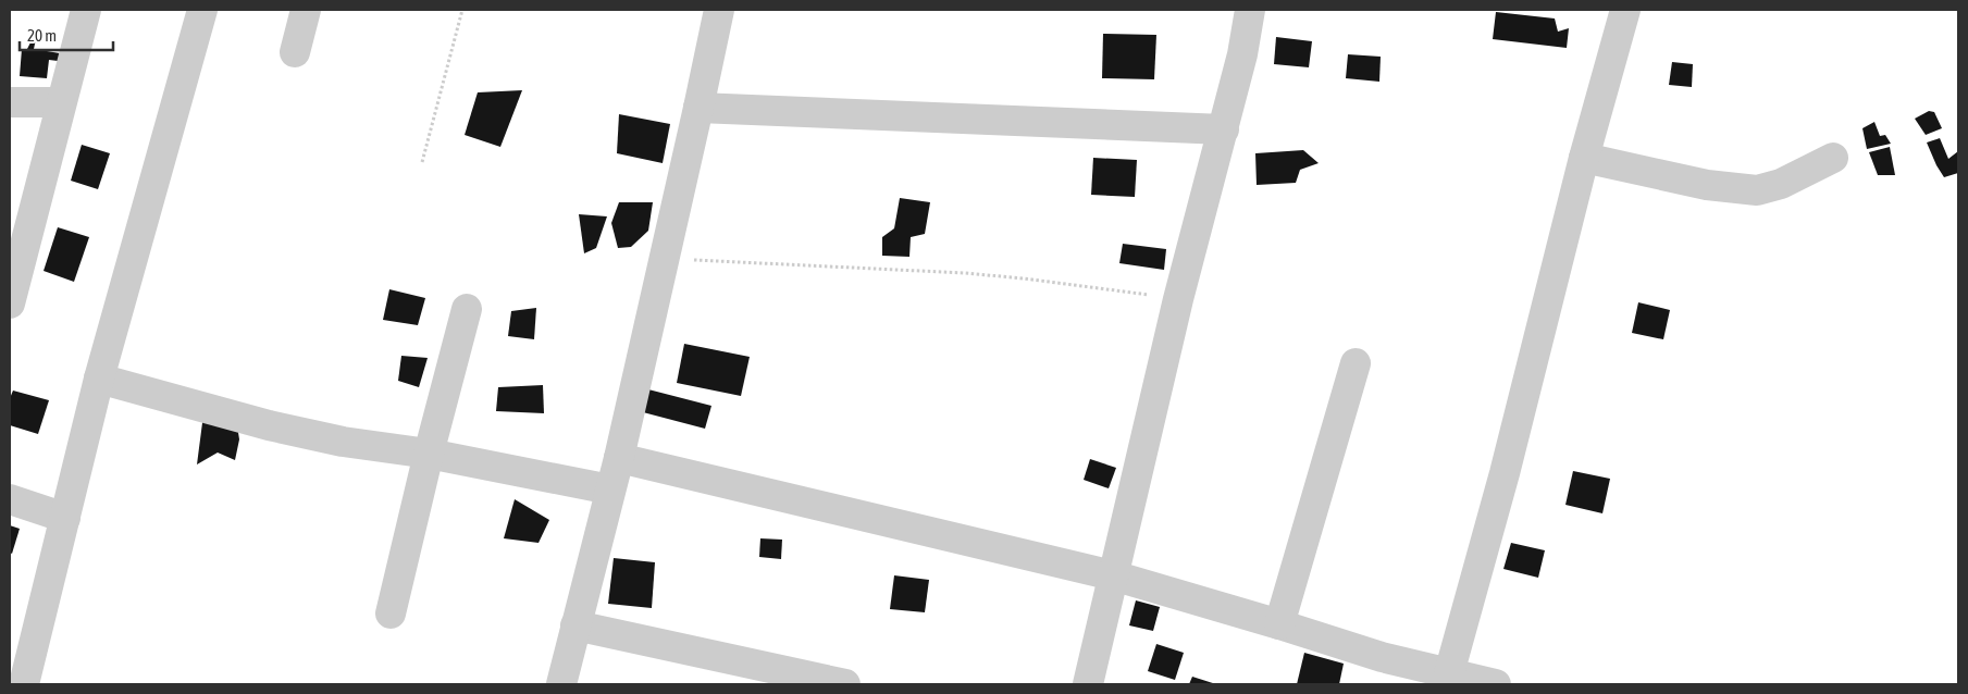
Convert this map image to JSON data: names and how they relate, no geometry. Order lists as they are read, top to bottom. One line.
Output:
{"scale_bar":"20 m"}
